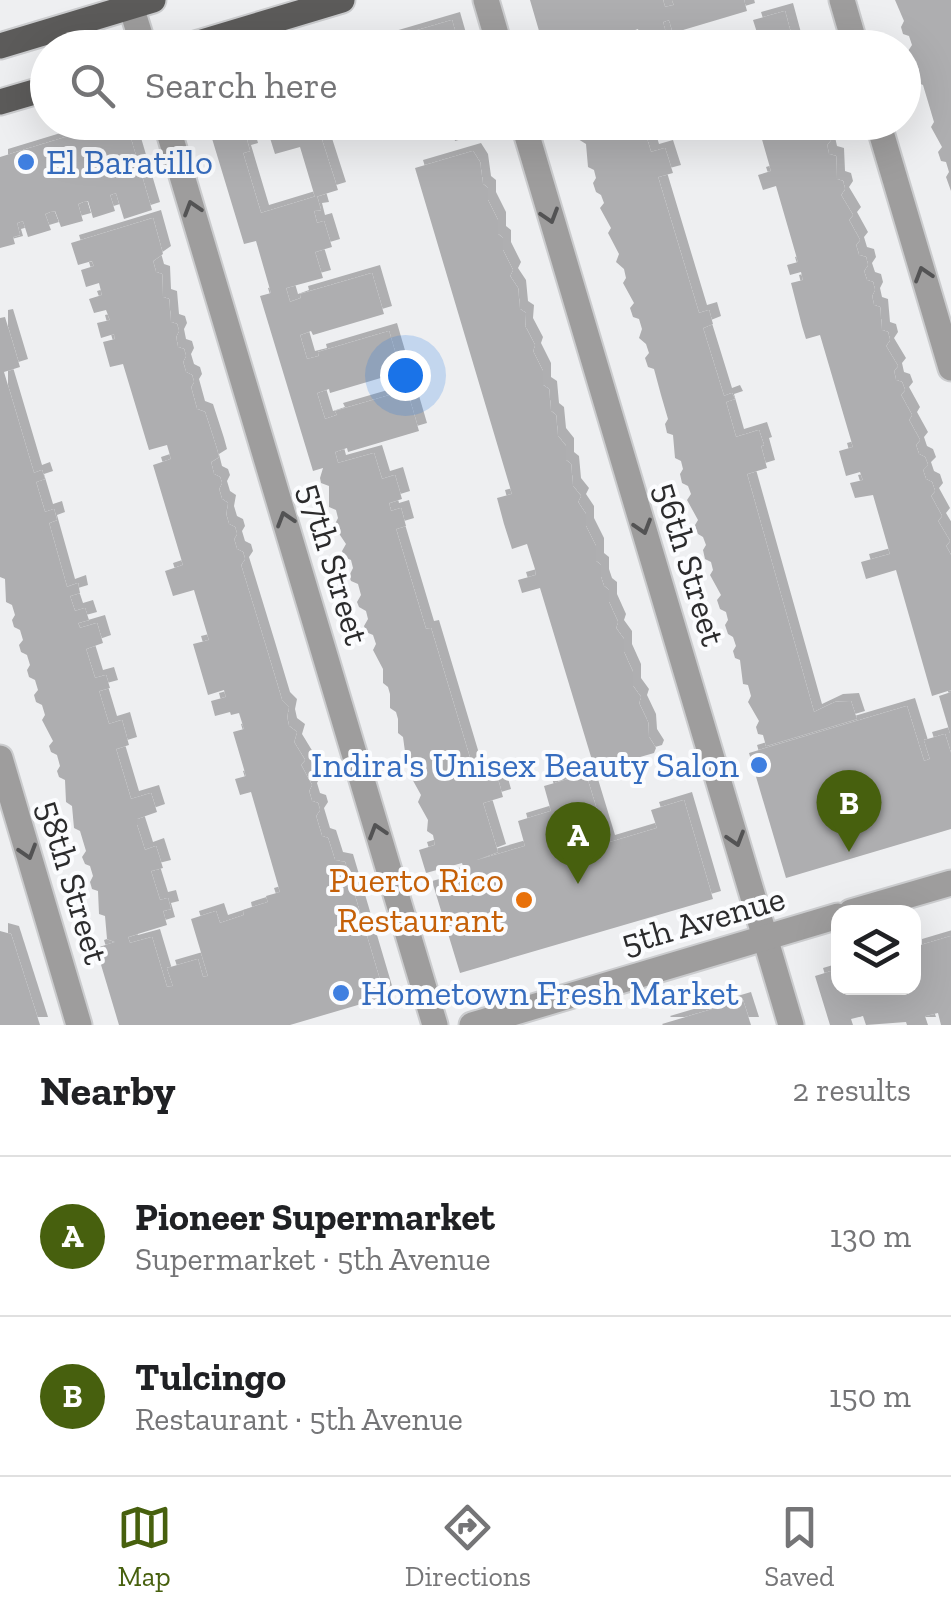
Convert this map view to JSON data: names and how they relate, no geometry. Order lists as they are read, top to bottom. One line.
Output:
{"streets":{"street":["57th Street","56th Street","58th Street","5th Avenue"]},"crossings":[["56th Street","5th Avenue"]],"one_way":["57th Street","56th Street","58th Street"],"places":["El Baratillo","Indira's Unisex Beauty Salon","Puerto Rico Restaurant","Hometown Fresh Market"],"page":{"search":"Search here","pins":["B","A"],"heading":["Nearby","2 results"],"list":[{"mark":"A","name":"Pioneer Supermarket","note":"Supermarket · 5th Avenue","value":"130 m"},{"mark":"B","name":"Tulcingo","note":"Restaurant · 5th Avenue","value":"150 m"}],"nav":["Map","Directions","Saved"]}}
